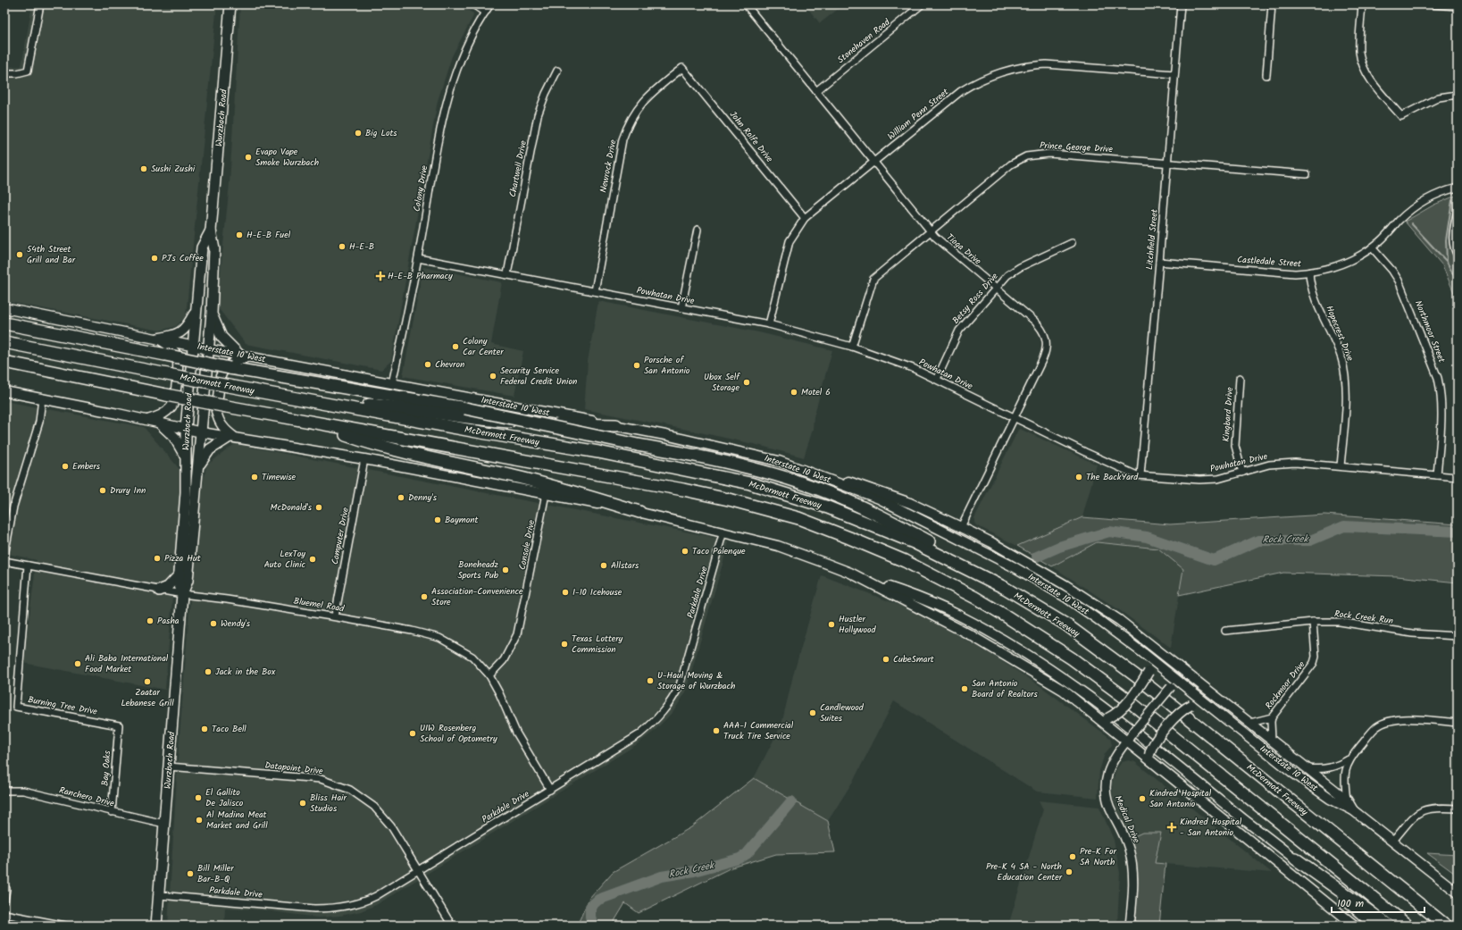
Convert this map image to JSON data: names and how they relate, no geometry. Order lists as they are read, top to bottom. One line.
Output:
{"streets":{"highway":["McDermott Freeway"],"main road":["Wurzbach Road","Interstate 10 West"],"street":["Stonehaven Road","William Penn Street","John Rolfe Drive","Prince George Drive","Newrock Drive","Chartwell Drive","Colony Drive","Litchfield Street","Tioga Drive","Castledale Street","Powhatan Drive","Betsy Ross Drive","Northmoor Street","Hopecrest Drive","Kingbard Drive","Computer Drive","Console Drive","Parkdale Drive","Bluemel Road","Rock Creek Run","Rockmoor Drive","Burning Tree Drive","Bay Oaks","Datapoint Drive","Ranchero Drive","Medical Drive"]},"crossings":[["Stonehaven Road","Tioga Drive"],["William Penn Street","John Rolfe Drive"],["William Penn Street","Litchfield Street"],["William Penn Street","Tioga Drive"],["William Penn Street","Powhatan Drive"],["Wurzbach Road","Interstate 10 West"],["Wurzbach Road","Parkdale Drive"],["Wurzbach Road","Bluemel Road"],["Wurzbach Road","Datapoint Drive"],["Wurzbach Road","Ranchero Drive"],["John Rolfe Drive","Newrock Drive"],["Prince George Drive","Litchfield Street"],["Prince George Drive","Tioga Drive"],["Prince George Drive","Powhatan Drive"],["Newrock Drive","Powhatan Drive"],["Chartwell Drive","Powhatan Drive"],["Colony Drive","Powhatan Drive"],["Colony Drive","Interstate 10 West"],["Litchfield Street","Castledale Street"],["Litchfield Street","Powhatan Drive"],["Tioga Drive","Powhatan Drive"],["Tioga Drive","Betsy Ross Drive"],["Castledale Street","Northmoor Street"],["Castledale Street","Hopecrest Drive"],["Powhatan Drive","Betsy Ross Drive"],["Powhatan Drive","Northmoor Street"],["Powhatan Drive","Hopecrest Drive"],["Powhatan Drive","Kingbard Drive"],["Interstate 10 West","Medical Drive"],["Computer Drive","Bluemel Road"],["Console Drive","Bluemel Road"],["Parkdale Drive","Bluemel Road"],["Parkdale Drive","Datapoint Drive"],["Bluemel Road","Burning Tree Drive"],["Rock Creek Run","Rockmoor Drive"],["Burning Tree Drive","Bay Oaks"],["Bay Oaks","Ranchero Drive"]],"water":["Rock Creek"],"places":{"other":["Big Lots","Evapo Vape Smoke Wurzbach","Sushi Zushi","H-E-B Fuel","H-E-B","54th Street Grill and Bar","PJ's Coffee","Colony Car Center","Chevron","Porsche of San Antonio","Security Service Federal Credit Union","Ubox Self Storage","Motel 6","Embers","Timewise","The BackYard","Drury Inn","Denny's","McDonald's","Baymont","Taco Palenque","Pizza Hut","LexToy Auto Clinic","Allstars","Boneheadz Sports Pub","I-10 Icehouse","Association-Convenience Store","Pasha","Wendy's","Hustler Hollywood","Texas Lottery Commission","CubeSmart","Ali Baba International Food Market","Jack in the Box","U-Haul Moving & Storage of Wurzbach","Zaatar Lebanese Grill","San Antonio Board of Realtors","Candlewood Suites","Taco Bell","AAA-1 Commercial Truck Tire Service","UIW Rosenberg School of Optometry","El Gallito De Jalisco","Kindred Hospital San Antonio","Bliss Hair Studios","Al Madina Meat Market and Grill","Pre-K For SA North","Pre-K 4 SA - North Education Center","Bill Miller Bar-B-Q"],"health":["H-E-B Pharmacy","Kindred Hospital - San Antonio"]},"scale_bar":"100 m"}
